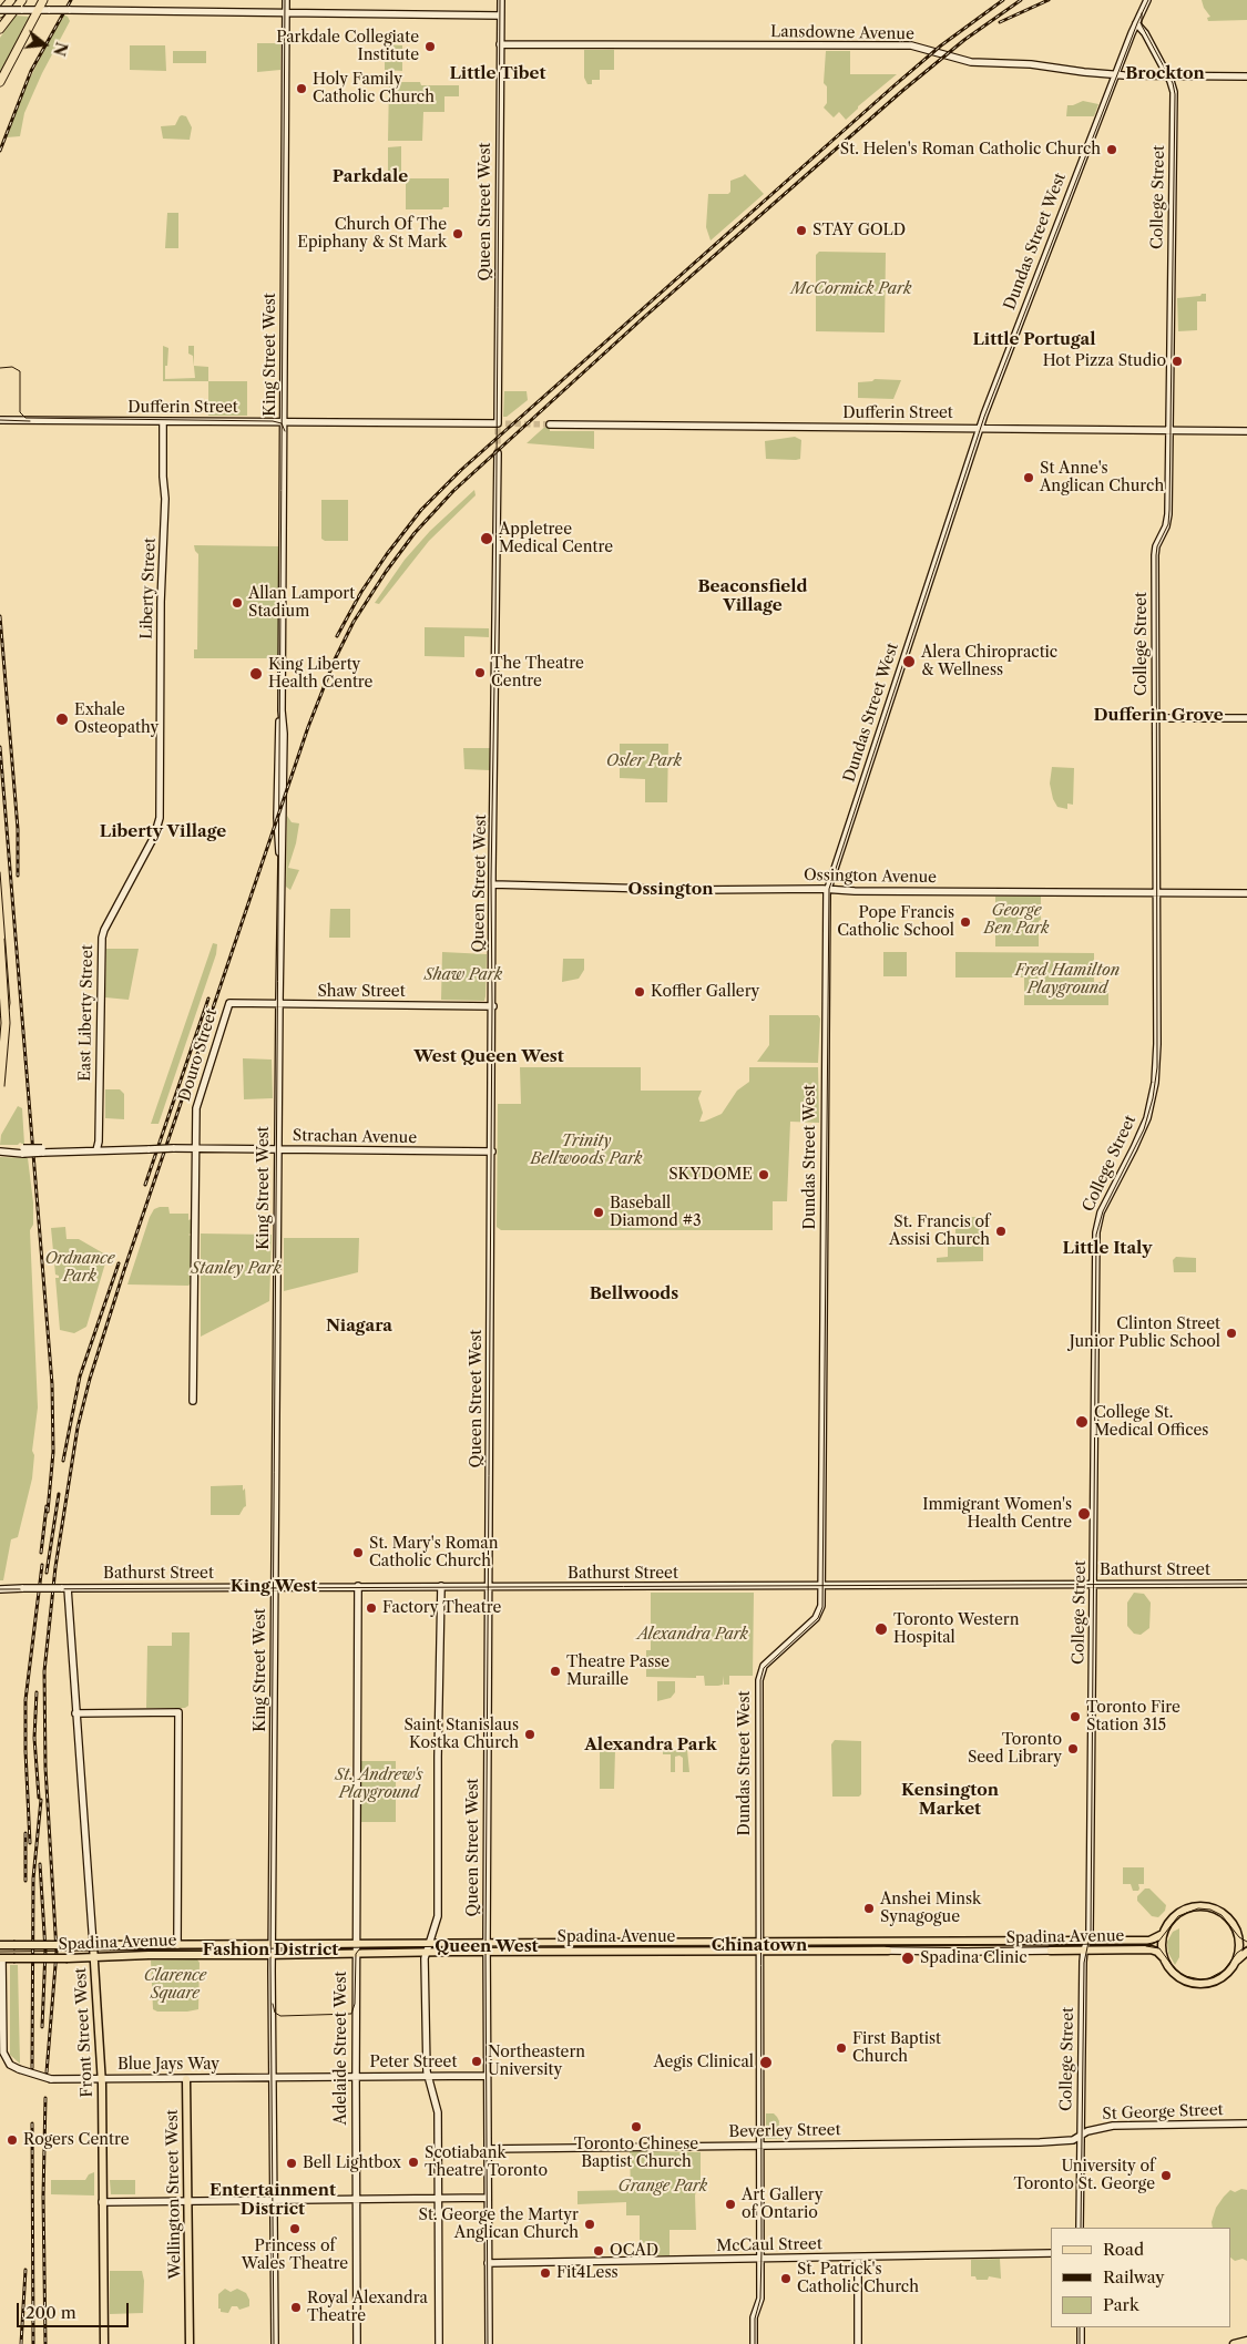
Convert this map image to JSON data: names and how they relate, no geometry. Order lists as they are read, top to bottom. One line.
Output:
{"streets":{"main road":["Lansdowne Avenue","College Street","Queen Street West","Dundas Street West","King Street West","Dufferin Street","Liberty Street","Ossington Avenue","Shaw Street","East Liberty Street","Douro Street","Strachan Avenue","Bathurst Street","Spadina Avenue","Front Street West","Adelaide Street West","Peter Street","Blue Jays Way","St George Street","Beverley Street","Wellington Street West","McCaul Street"]},"crossings":[["Lansdowne Avenue","College Street"],["Lansdowne Avenue","Queen Street West"],["Lansdowne Avenue","Dundas Street West"],["College Street","Dundas Street West"],["College Street","Dufferin Street"],["College Street","Ossington Avenue"],["College Street","Bathurst Street"],["College Street","Spadina Avenue"],["College Street","St George Street"],["College Street","Beverley Street"],["Queen Street West","Dufferin Street"],["Queen Street West","Ossington Avenue"],["Queen Street West","Shaw Street"],["Queen Street West","Strachan Avenue"],["Queen Street West","Bathurst Street"],["Queen Street West","Spadina Avenue"],["Queen Street West","Peter Street"],["Queen Street West","Beverley Street"],["Queen Street West","McCaul Street"],["Dundas Street West","Dufferin Street"],["Dundas Street West","Ossington Avenue"],["Dundas Street West","Bathurst Street"],["Dundas Street West","Spadina Avenue"],["Dundas Street West","Beverley Street"],["Dundas Street West","McCaul Street"],["King Street West","Dufferin Street"],["King Street West","Shaw Street"],["King Street West","Strachan Avenue"],["King Street West","Bathurst Street"],["King Street West","Spadina Avenue"],["King Street West","Peter Street"],["King Street West","Blue Jays Way"],["Dufferin Street","Liberty Street"],["Liberty Street","East Liberty Street"],["Shaw Street","Douro Street"],["East Liberty Street","Strachan Avenue"],["Douro Street","Strachan Avenue"],["Bathurst Street","Front Street West"],["Bathurst Street","Adelaide Street West"],["Spadina Avenue","Front Street West"],["Spadina Avenue","Adelaide Street West"],["Spadina Avenue","Blue Jays Way"],["Front Street West","Blue Jays Way"],["Adelaide Street West","Peter Street"],["Peter Street","Blue Jays Way"],["Blue Jays Way","Wellington Street West"],["St George Street","Beverley Street"]],"districts":["Little Tibet","Brockton","Parkdale","Little Portugal","Beaconsfield Village","Dufferin Grove","Liberty Village","Ossington","West Queen West","Little Italy","Bellwoods","Niagara","King West","Alexandra Park","Kensington Market","Chinatown","Queen West","Fashion District","Entertainment District"],"parks":["McCormick Park","Osler Park","George Ben Park","Fred Hamilton Playground","Shaw Park","Trinity Bellwoods Park","Ordnance Park","Stanley Park","Alexandra Park","St. Andrew's Playground","Clarence Square","Grange Park"],"places":["Parkdale Collegiate Institute","Holy Family Catholic Church","St. Helen's Roman Catholic Church","STAY GOLD","Church Of The Epiphany & St Mark","Hot Pizza Studio","St Anne's Anglican Church","Appletree Medical Centre","Allan Lamport Stadium","Alera Chiropractic & Wellness","The Theatre Centre","King Liberty Health Centre","Exhale Osteopathy","Pope Francis Catholic School","Koffler Gallery","SKYDOME","Baseball Diamond #3","St. Francis of Assisi Church","Clinton Street Junior Public School","College St. Medical Offices","Immigrant Women's Health Centre","St. Mary's Roman Catholic Church","Factory Theatre","Toronto Western Hospital","Theatre Passe Muraille","Toronto Fire Station 315","Saint Stanislaus Kostka Church","Toronto Seed Library","Anshei Minsk Synagogue","Spadina Clinic","First Baptist Church","Northeastern University","Aegis Clinical","Toronto Chinese Baptist Church","Rogers Centre","Scotiabank Theatre Toronto","Bell Lightbox","University of Toronto St. George","Art Gallery of Ontario","St. George the Martyr Anglican Church","Princess of Wales Theatre","OCAD","Fit4Less","St. Patrick's Catholic Church","Royal Alexandra Theatre"],"legend":["Road","Railway","Park"],"scale_bar":"200 m","north":"right"}
